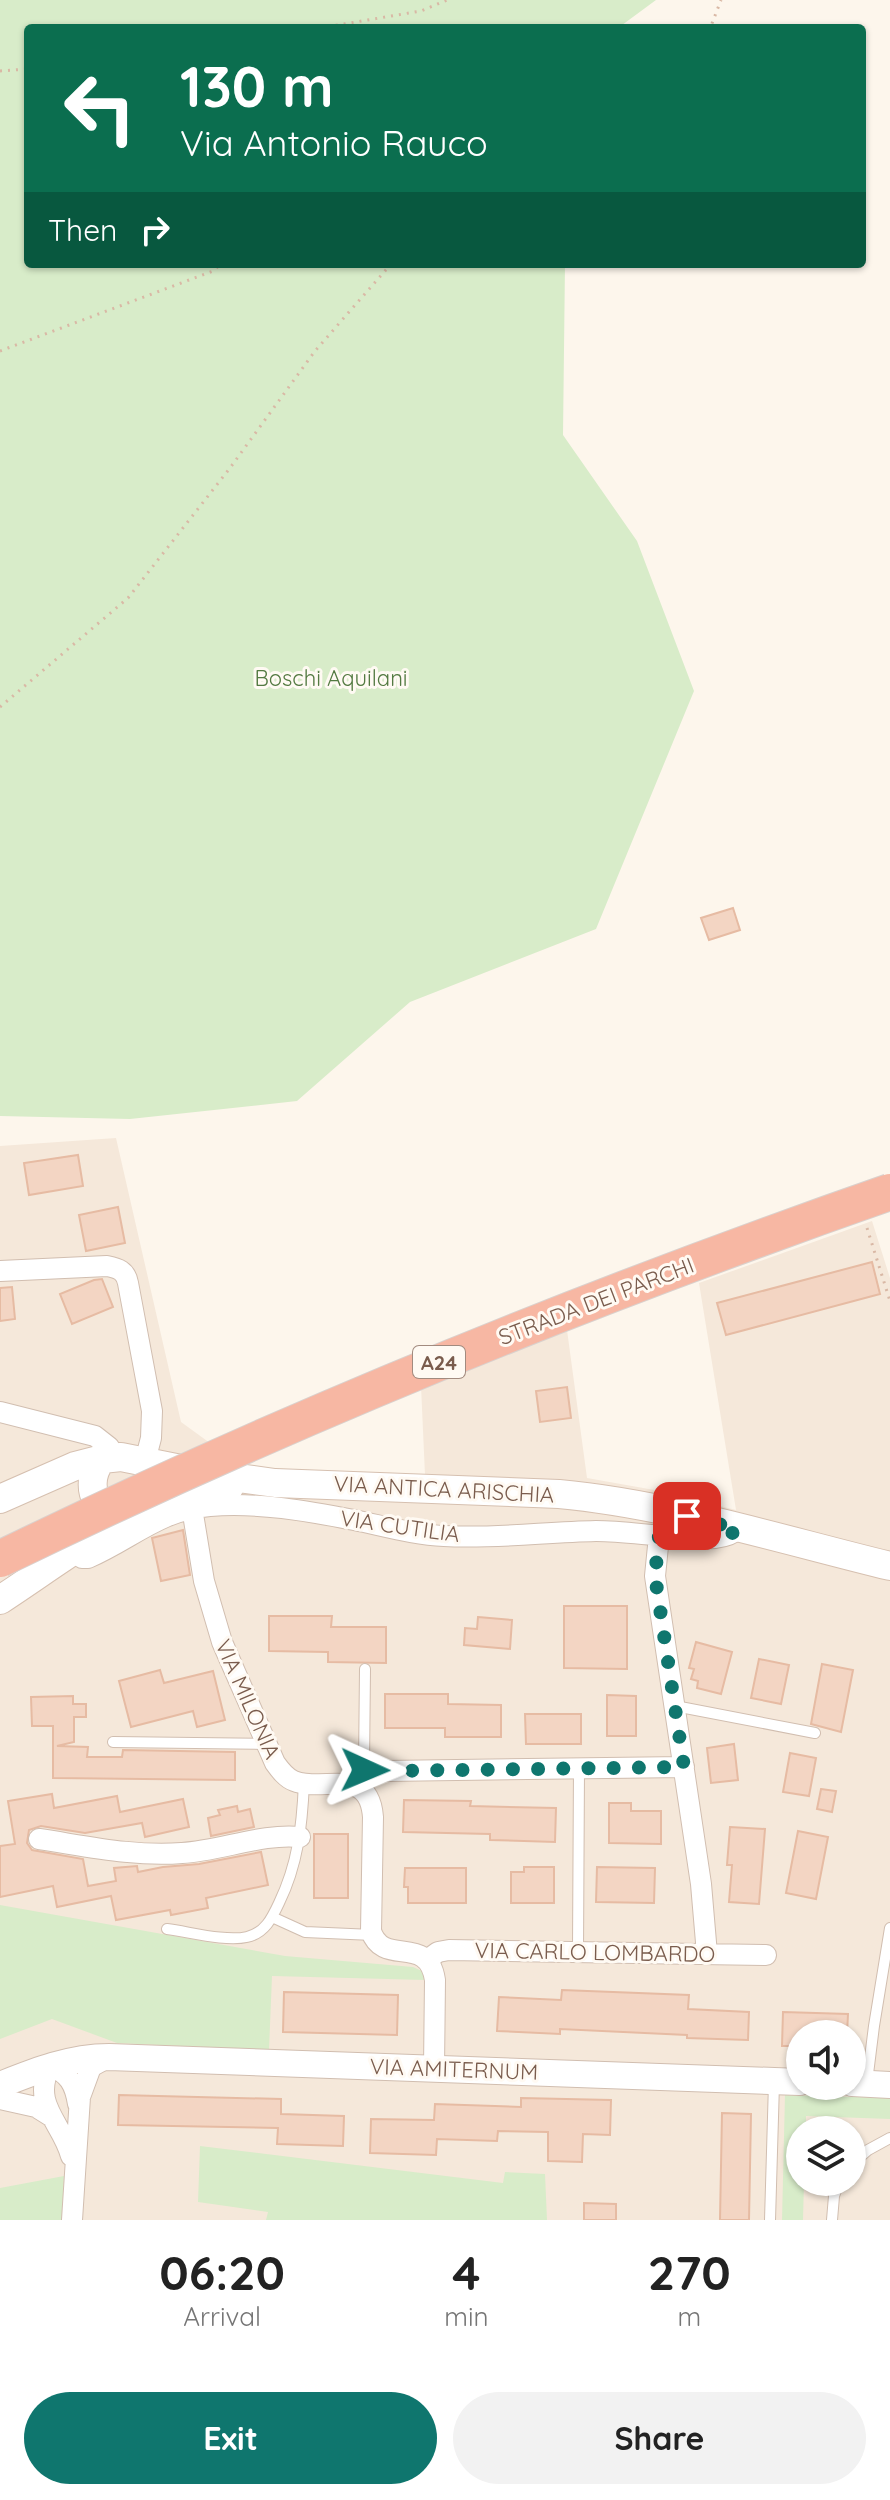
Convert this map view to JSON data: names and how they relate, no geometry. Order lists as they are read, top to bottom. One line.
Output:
{"streets":{"highway":["STRADA DEI PARCHI","A24"],"main road":["VIA ANTICA ARISCHIA"],"street":["VIA CUTILIA","VIA MILONIA","VIA CARLO LOMBARDO","VIA AMITERNUM"]},"crossings":[["VIA ANTICA ARISCHIA","VIA CUTILIA"],["VIA CUTILIA","VIA MILONIA"]],"parks":["Boschi Aquilani"],"page":{"turn":["130 m","Via Antonio Rauco"],"then":"Then","eta":["06:20","Arrival","4","min","270","m"],"buttons":["Exit","Share"]}}
